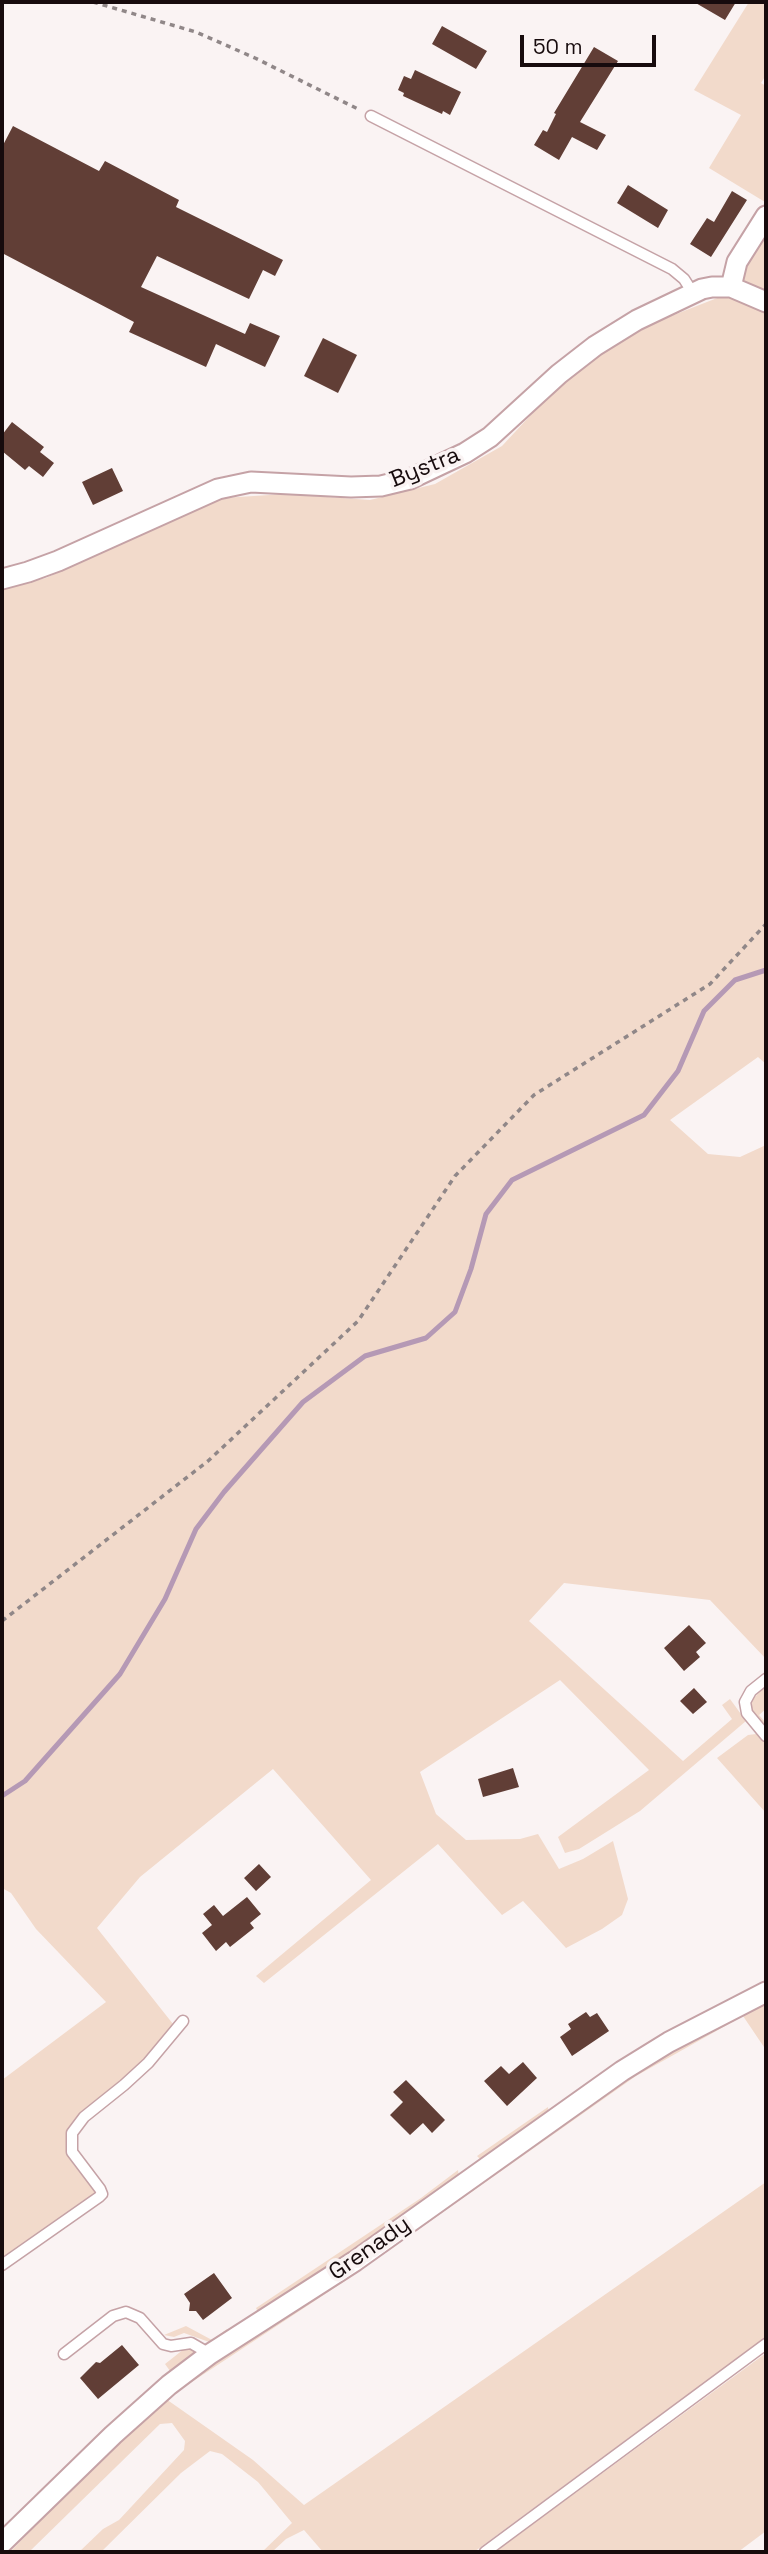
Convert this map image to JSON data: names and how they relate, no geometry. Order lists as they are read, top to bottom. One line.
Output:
{"streets":{"street":["Bystra","Grenady"]},"scale_bar":"50 m"}
